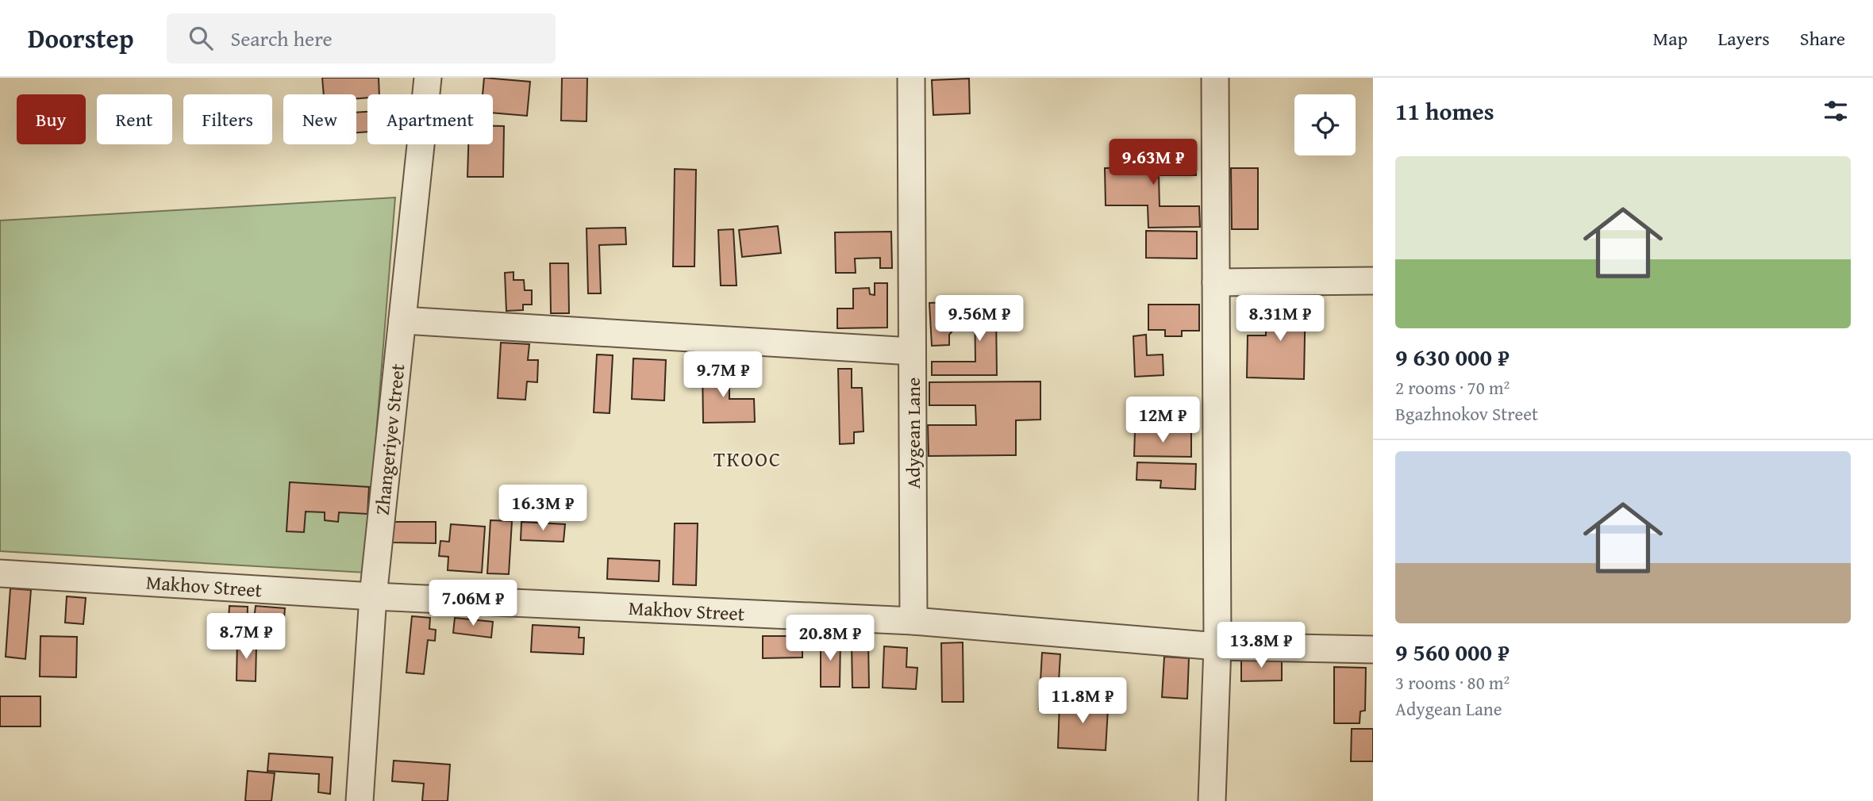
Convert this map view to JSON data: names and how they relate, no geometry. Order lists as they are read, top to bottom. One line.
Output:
{"streets":{"street":["Adygean Lane","Zhangeriyev Street","Makhov Street"]},"crossings":[["Adygean Lane","Makhov Street"],["Zhangeriyev Street","Makhov Street"]],"districts":["ТКООС"],"page":{"header":"Doorstep","search":"Search here","nav":["Map","Layers","Share"],"heading":"11 homes","chip":["Buy","Rent","Filters","New","Apartment"],"price":["9.63M ₽","9.56M ₽","8.31M ₽","9.7M ₽","12M ₽","16.3M ₽","7.06M ₽","8.7M ₽","20.8M ₽","13.8M ₽","11.8M ₽"],"list":[{"name":"9 630 000 ₽","note":"2 rooms · 70 m² · Bgazhnokov Street"},{"name":"9 560 000 ₽","note":"3 rooms · 80 m² · Adygean Lane"}]}}
